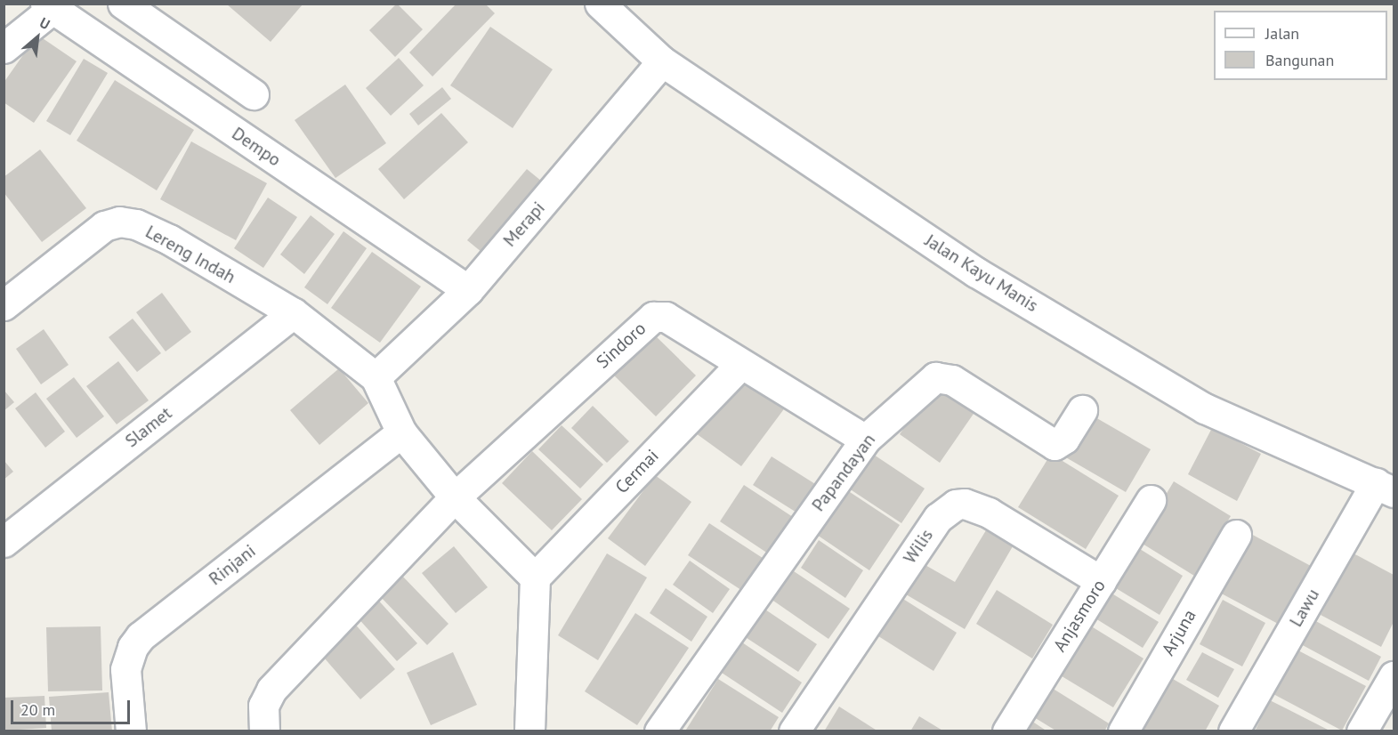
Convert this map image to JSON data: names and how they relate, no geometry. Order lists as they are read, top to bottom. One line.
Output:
{"streets":{"street":["Dempo","Merapi","Lereng Indah","Jalan Kayu Manis","Sindoro","Slamet","Cermai","Papandayan","Wilis","Rinjani","Lawu","Anjasmoro","Arjuna"]},"crossings":[["Dempo","Merapi"],["Merapi","Lereng Indah"],["Merapi","Jalan Kayu Manis"],["Lereng Indah","Slamet"],["Jalan Kayu Manis","Lawu"],["Sindoro","Cermai"],["Sindoro","Papandayan"],["Wilis","Anjasmoro"]],"legend":["Jalan","Bangunan"],"scale_bar":"20 m","north":"top right"}
